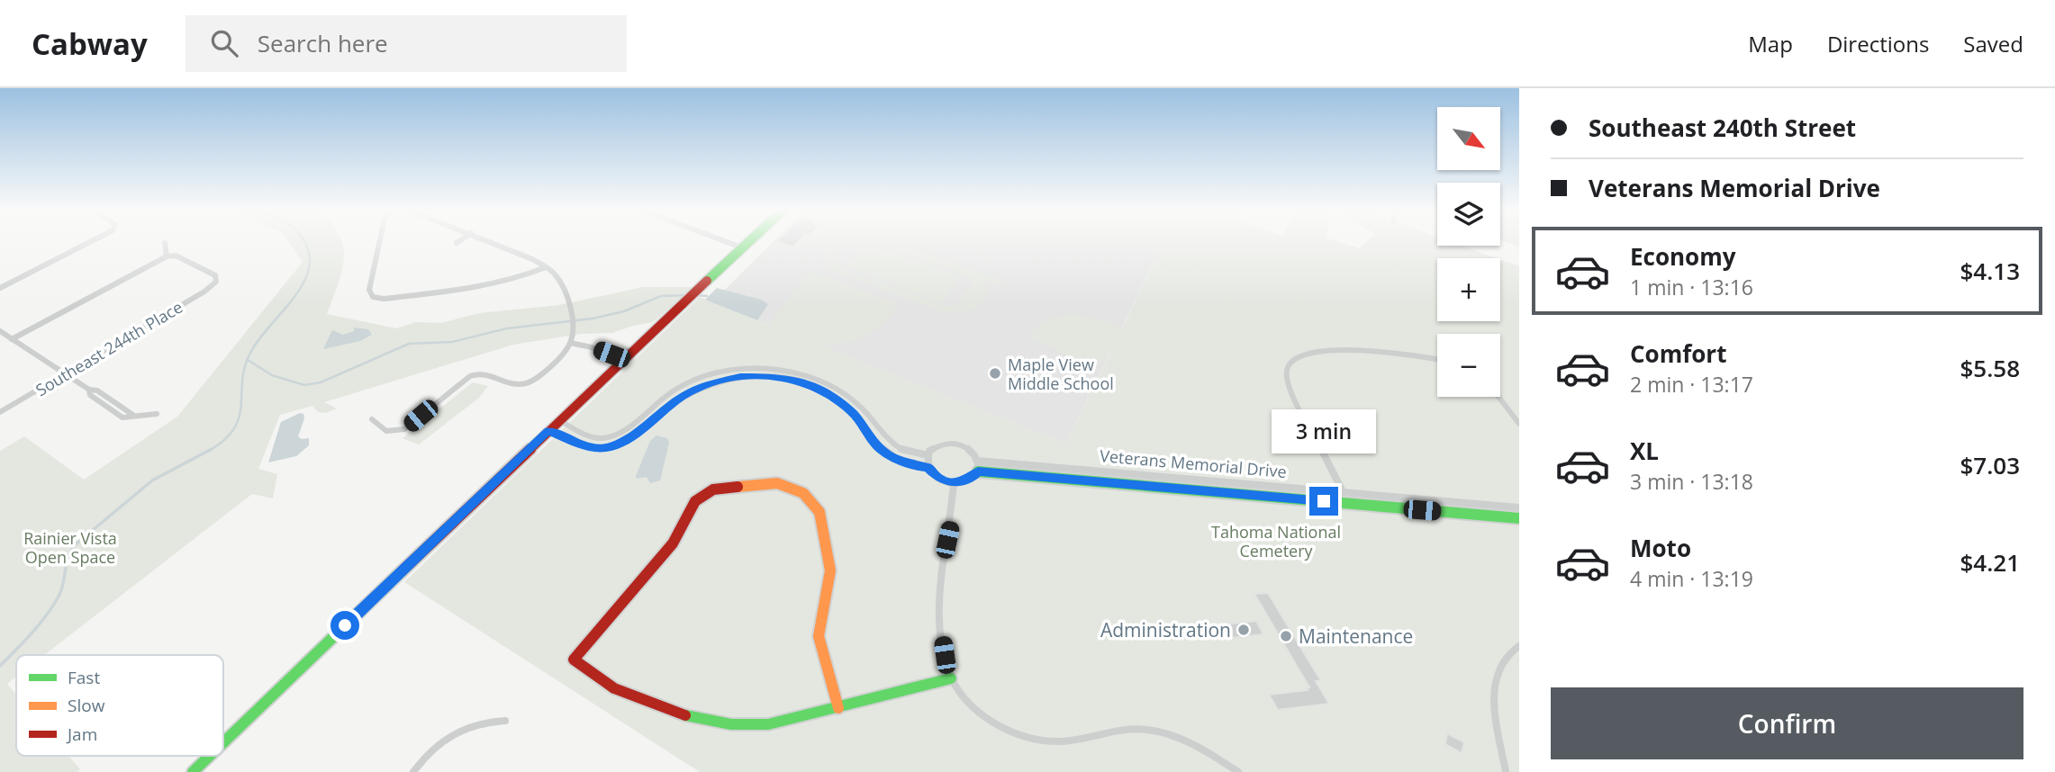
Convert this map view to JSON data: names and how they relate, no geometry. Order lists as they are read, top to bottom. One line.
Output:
{"streets":{"street":["Southeast 244th Place","Veterans Memorial Drive"]},"parks":["Tahoma National Cemetery","Rainier Vista Open Space"],"places":["Maple View Middle School","Administration","Maintenance"],"legend":["Fast","Slow","Jam"],"north":"bottom right","page":{"header":"Cabway","search":"Search here","nav":["Map","Directions","Saved"],"banner":["Southeast 240th Street","Veterans Memorial Drive"],"map_buttons":["+","−"],"list":[{"name":"Economy","note":"1 min · 13:16","value":"$4.13"},{"name":"Comfort","note":"2 min · 13:17","value":"$5.58"},{"name":"XL","note":"3 min · 13:18","value":"$7.03"},{"name":"Moto","note":"4 min · 13:19","value":"$4.21"}],"bubble":"3 min","buttons":"Confirm"}}
